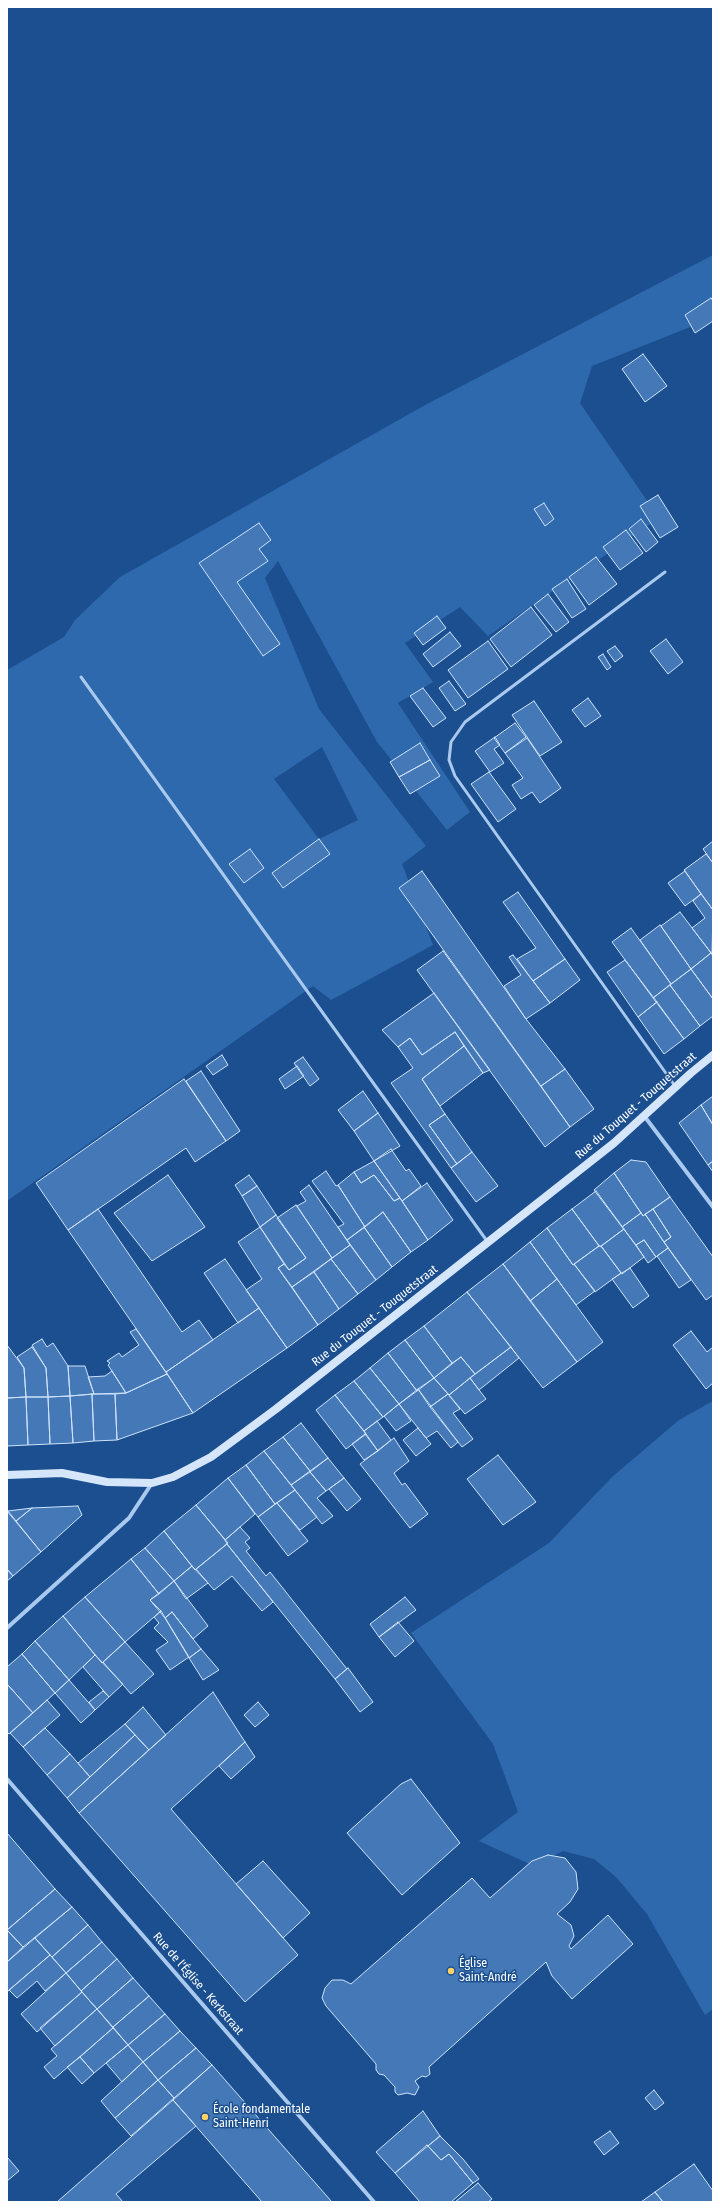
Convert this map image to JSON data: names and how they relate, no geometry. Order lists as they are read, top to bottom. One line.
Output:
{"streets":{"main road":["Rue du Touquet - Touquetstraat"],"street":["Rue de l'Église - Kerkstraat"]},"places":["Église Saint-André","École fondamentale Saint-Henri"]}
